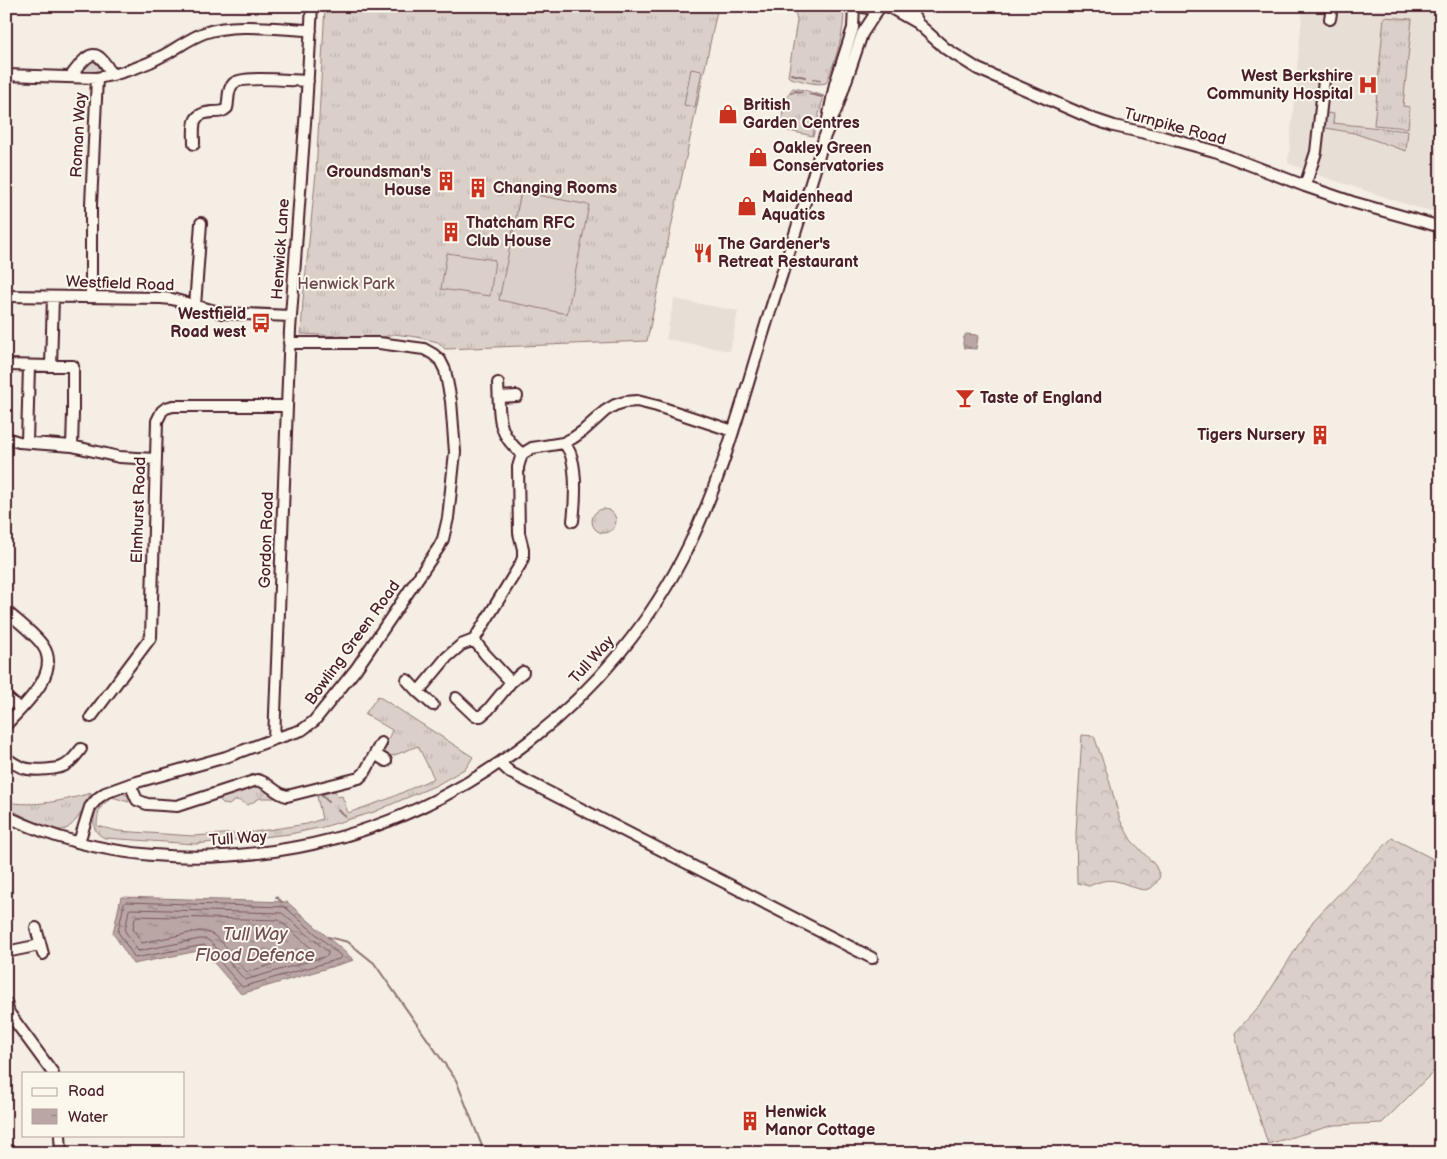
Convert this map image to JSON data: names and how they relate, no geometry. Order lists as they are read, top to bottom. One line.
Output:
{"streets":{"street":["Turnpike Road","Roman Way","Henwick Lane","Westfield Road","Elmhurst Road","Gordon Road","Bowling Green Road","Tull Way"]},"crossings":[["Turnpike Road","Tull Way"],["Roman Way","Henwick Lane"],["Roman Way","Westfield Road"],["Henwick Lane","Westfield Road"],["Henwick Lane","Gordon Road"],["Henwick Lane","Bowling Green Road"],["Elmhurst Road","Gordon Road"],["Gordon Road","Bowling Green Road"],["Bowling Green Road","Tull Way"]],"water":["Tull Way Flood Defence"],"parks":["Henwick Park"],"places":{"hospital":["West Berkshire Community Hospital"],"shop":["British Garden Centres","Oakley Green Conservatories","Maidenhead Aquatics"],"building":["Groundsman's House","Changing Rooms","Thatcham RFC Club House","Tigers Nursery","Henwick Manor Cottage"],"restaurant":["The Gardener's Retreat Restaurant"],"bus stop":["Westfield Road west"],"bar":["Taste of England"]},"legend":["Road","Water"]}
